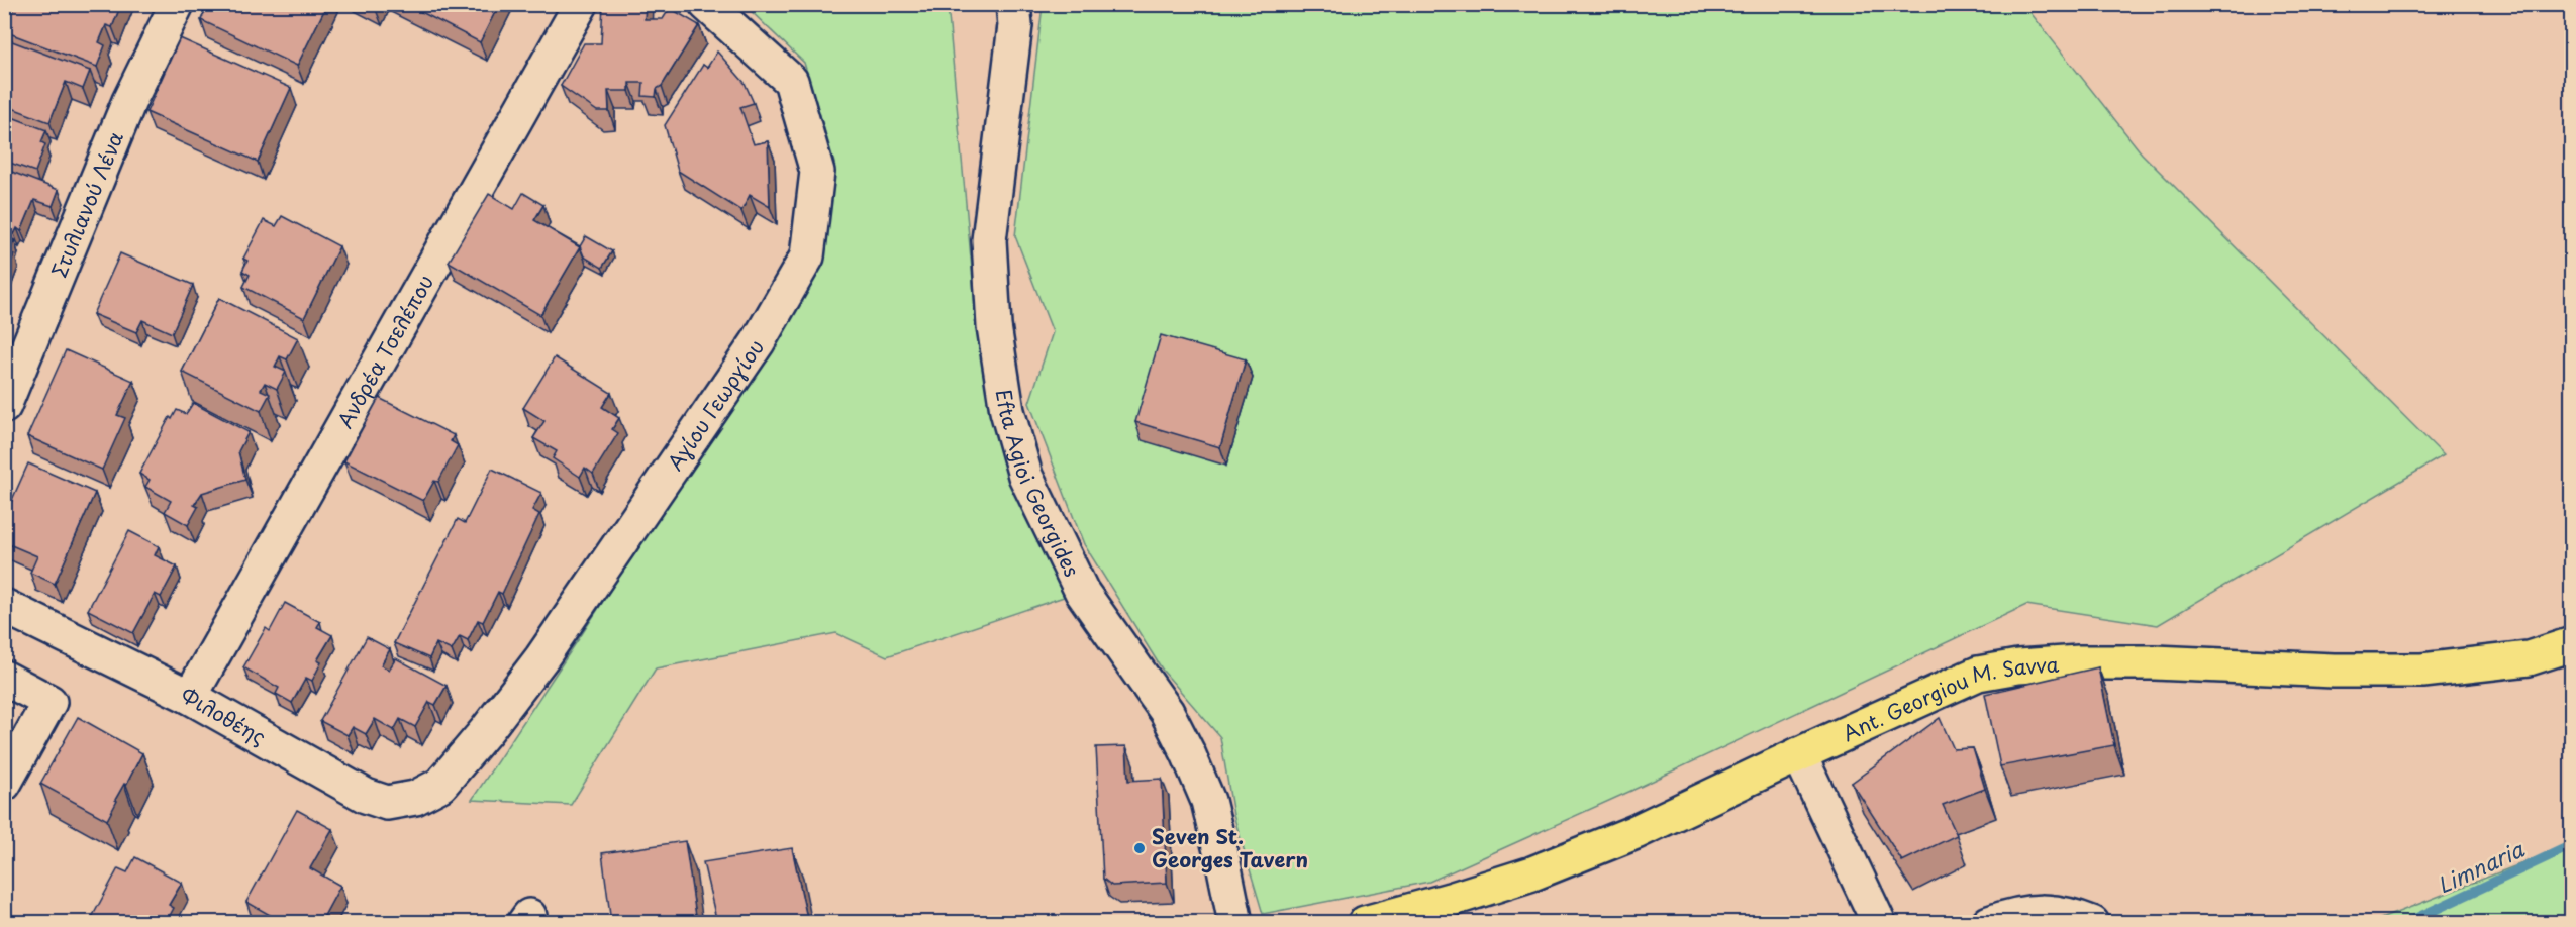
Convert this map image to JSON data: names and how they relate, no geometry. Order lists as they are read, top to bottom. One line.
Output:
{"streets":{"main road":["Ant. Georgiou M. Savva"],"street":["Στυλιανού Λένα","Ανδρέα Τσελέπου","Αγίου Γεωργίου","Efta Agioi Georgides","Φιλοθέης"]},"crossings":[["Ανδρέα Τσελέπου","Φιλοθέης"],["Αγίου Γεωργίου","Φιλοθέης"]],"water":["Limnaria"],"places":["Seven St. Georges Tavern"]}
